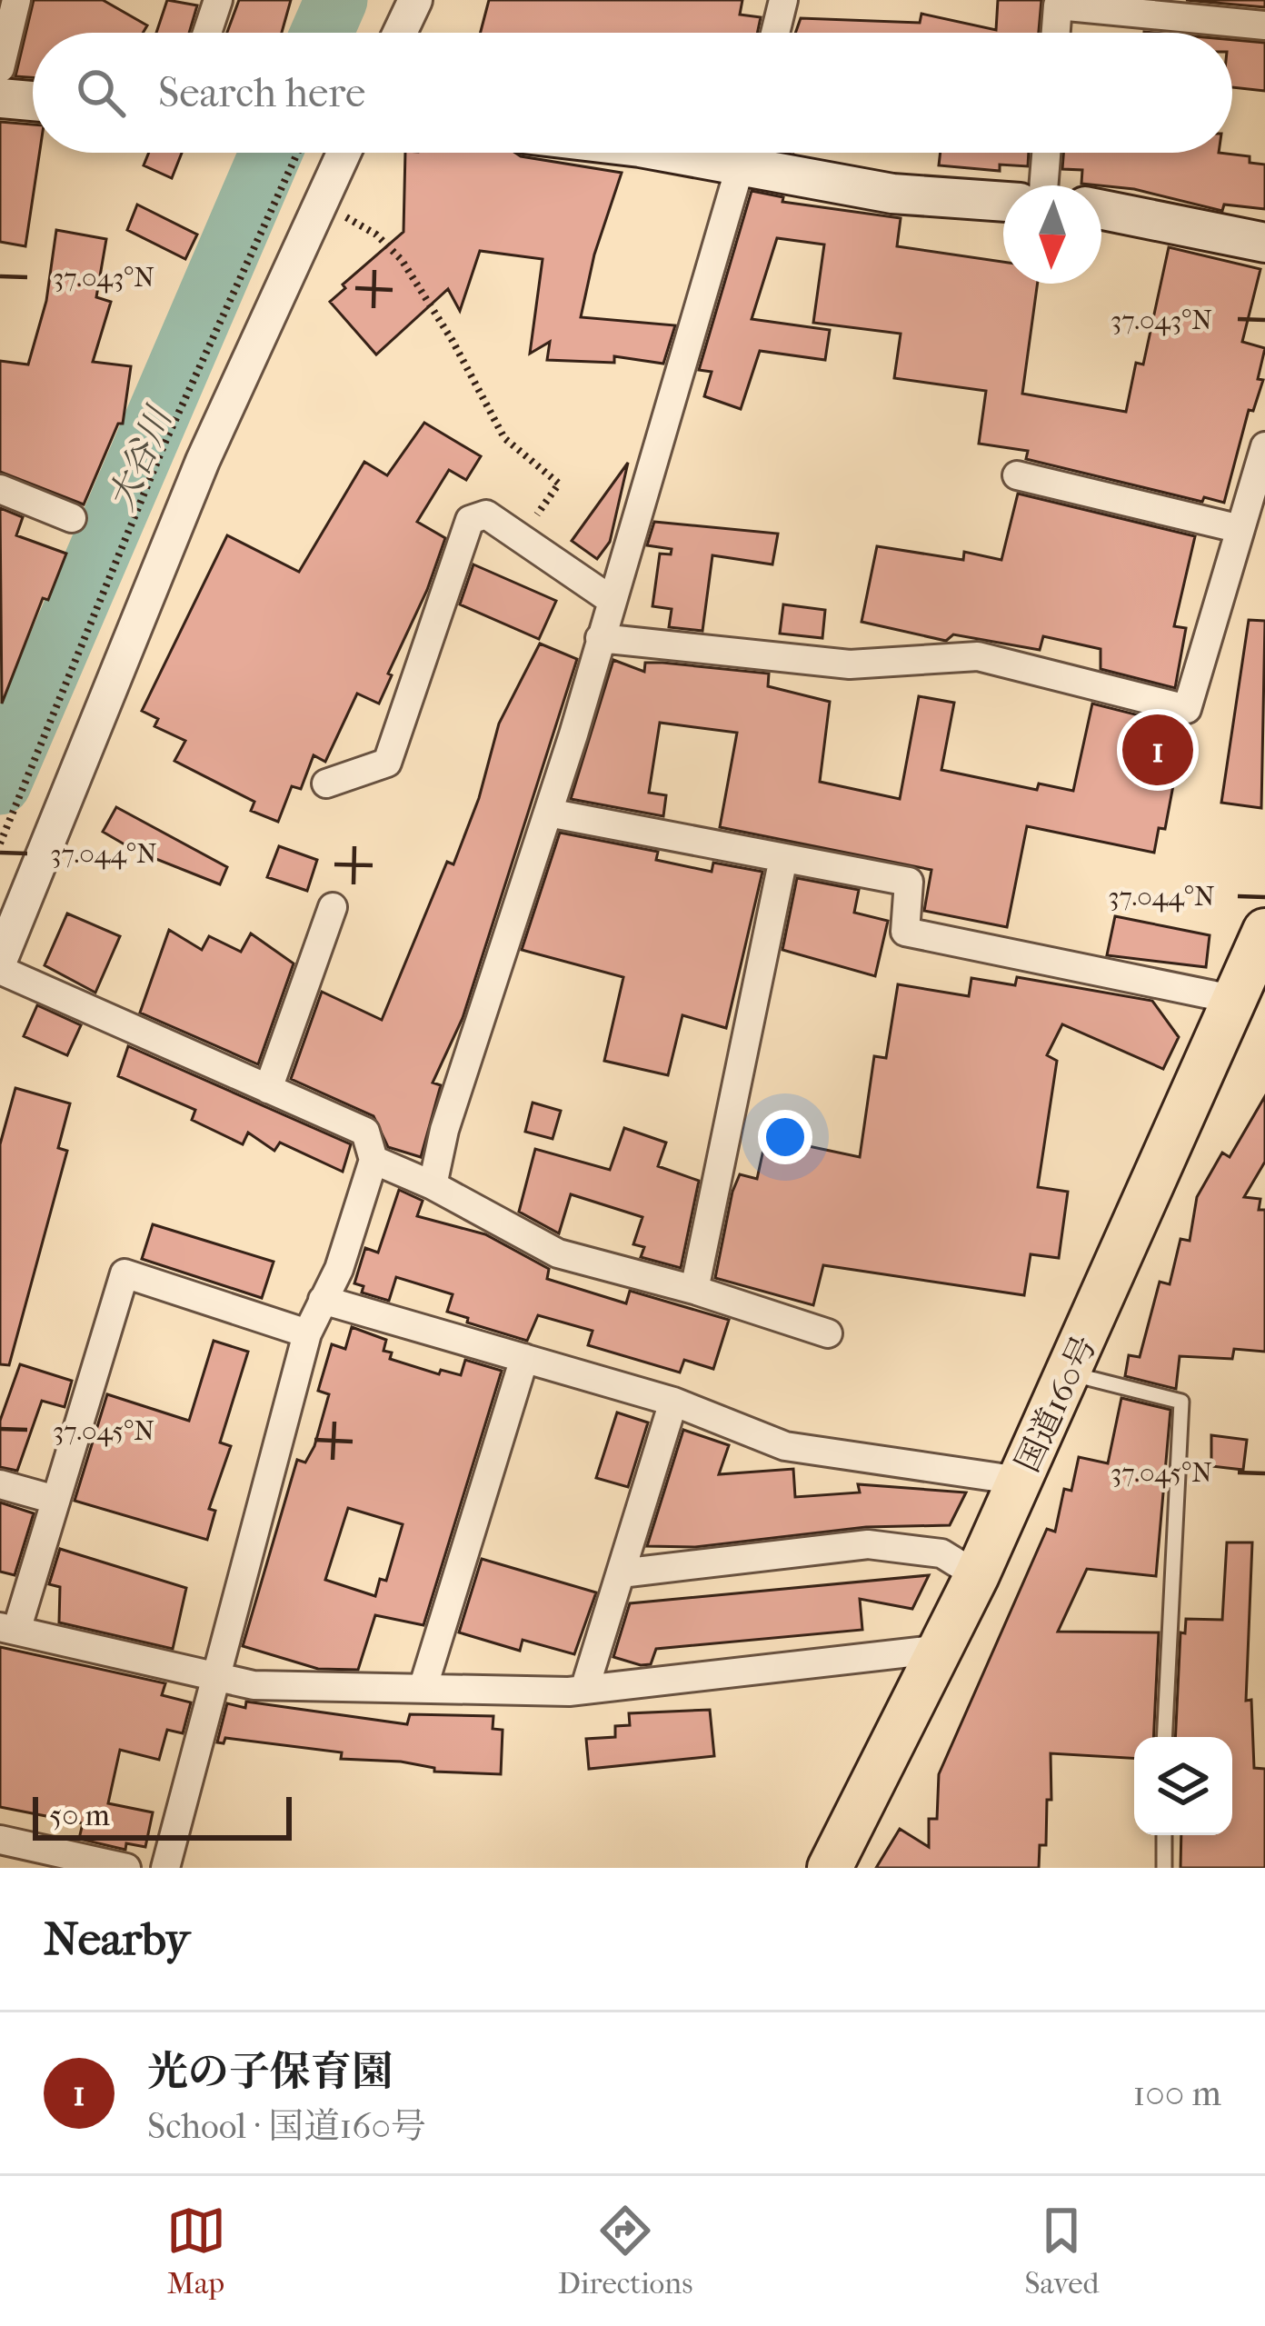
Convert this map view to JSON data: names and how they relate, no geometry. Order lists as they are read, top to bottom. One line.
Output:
{"streets":{"highway":["国道160号"]},"water":["大谷川"],"scale_bar":"50 m","north":"bottom","page":{"search":"Search here","pins":"1","scale":"50 m","heading":"Nearby","list":[{"mark":"1","name":"光の子保育園","note":"School · 国道160号","value":"100 m"}],"nav":["Map","Directions","Saved"]},"coordinates":["37.043°N","37.044°N","37.045°N"]}
